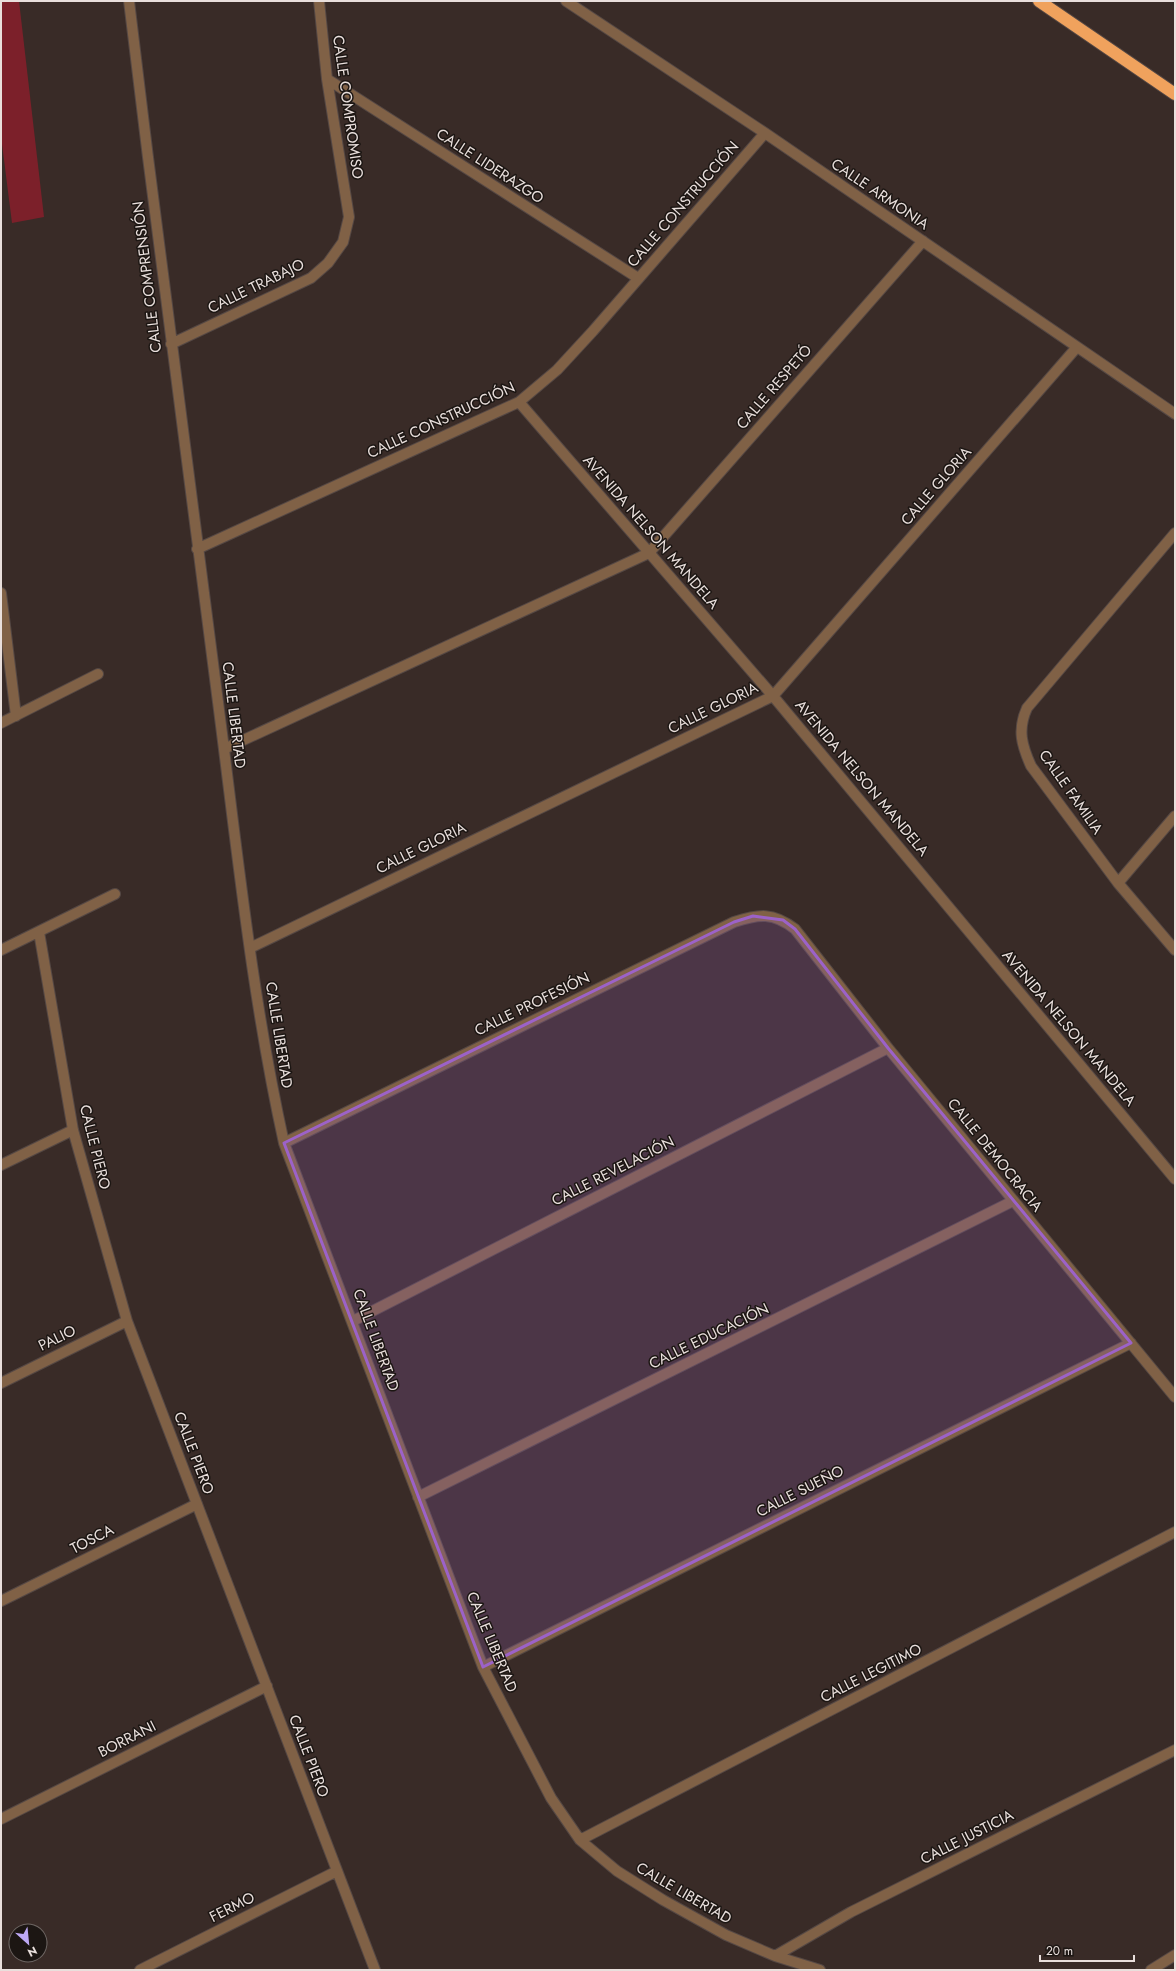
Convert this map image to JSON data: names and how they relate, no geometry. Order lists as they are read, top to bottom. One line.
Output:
{"streets":{"street":["CALLE COMPROMISO","CALLE LIDERAZGO","CALLE ARMONIA","CALLE CONSTRUCCIÓN","CALLE COMPRENSIÓN","CALLE TRABAJO","CALLE RESPETÓ","CALLE GLORIA","AVENIDA NELSON MANDELA","CALLE LIBERTAD","CALLE FAMILIA","CALLE PROFESIÓN","CALLE PIERO","CALLE DEMOCRACIA","CALLE REVELACIÓN","CALLE EDUCACIÓN","PALIO","CALLE SUEÑO","TOSCA","CALLE LEGITIMO","BORRANI","CALLE JUSTICIA","FERMO"]},"crossings":[["CALLE COMPROMISO","CALLE LIDERAZGO"],["CALLE COMPROMISO","CALLE TRABAJO"],["CALLE LIDERAZGO","CALLE CONSTRUCCIÓN"],["CALLE ARMONIA","CALLE CONSTRUCCIÓN"],["CALLE ARMONIA","CALLE RESPETÓ"],["CALLE ARMONIA","CALLE GLORIA"],["CALLE CONSTRUCCIÓN","CALLE COMPRENSIÓN"],["CALLE CONSTRUCCIÓN","AVENIDA NELSON MANDELA"],["CALLE CONSTRUCCIÓN","CALLE LIBERTAD"],["CALLE COMPRENSIÓN","CALLE TRABAJO"],["CALLE COMPRENSIÓN","CALLE LIBERTAD"],["CALLE RESPETÓ","AVENIDA NELSON MANDELA"],["CALLE GLORIA","AVENIDA NELSON MANDELA"],["CALLE GLORIA","CALLE LIBERTAD"],["CALLE LIBERTAD","CALLE PROFESIÓN"],["CALLE LIBERTAD","CALLE REVELACIÓN"],["CALLE LIBERTAD","CALLE EDUCACIÓN"],["CALLE LIBERTAD","CALLE SUEÑO"],["CALLE LIBERTAD","CALLE LEGITIMO"],["CALLE LIBERTAD","CALLE JUSTICIA"],["CALLE PROFESIÓN","CALLE DEMOCRACIA"],["CALLE PIERO","PALIO"],["CALLE PIERO","TOSCA"],["CALLE PIERO","BORRANI"],["CALLE PIERO","FERMO"],["CALLE DEMOCRACIA","CALLE REVELACIÓN"],["CALLE DEMOCRACIA","CALLE EDUCACIÓN"],["CALLE DEMOCRACIA","CALLE SUEÑO"]],"scale_bar":"20 m","north":"bottom right"}
